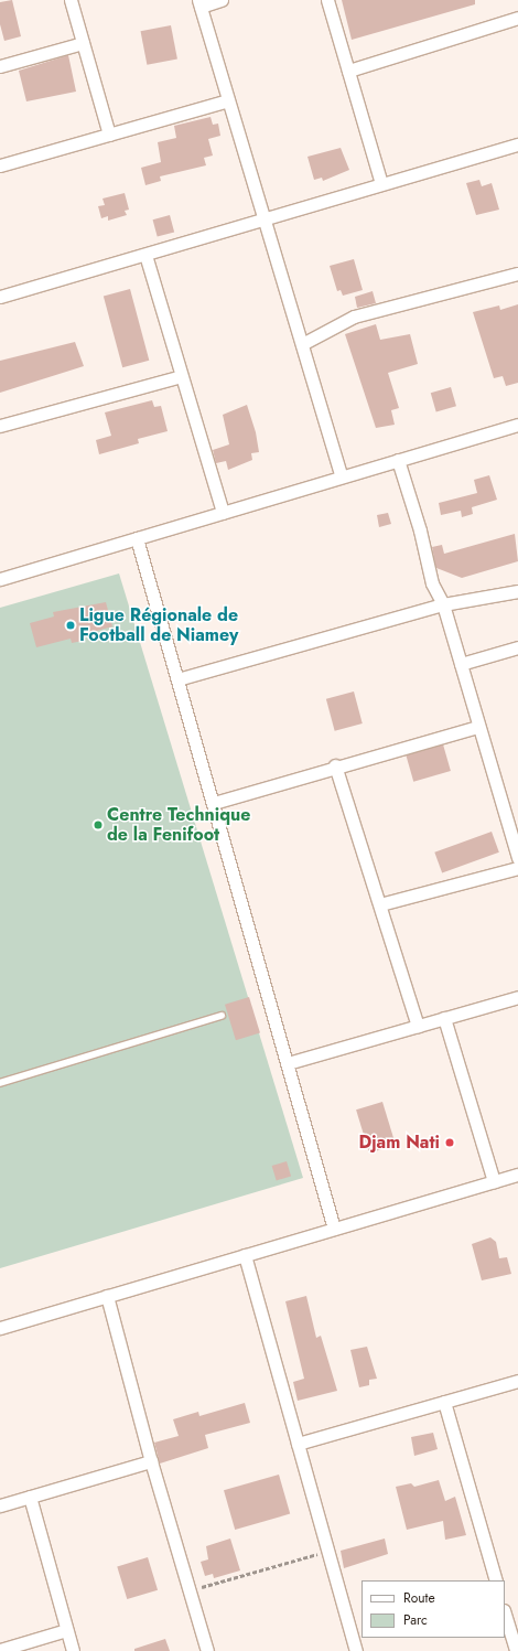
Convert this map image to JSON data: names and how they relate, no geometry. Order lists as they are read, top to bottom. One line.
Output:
{"places":["Ligue Régionale de Football de Niamey","Centre Technique de la Fenifoot","Djam Nati"],"legend":["Route","Parc"]}
